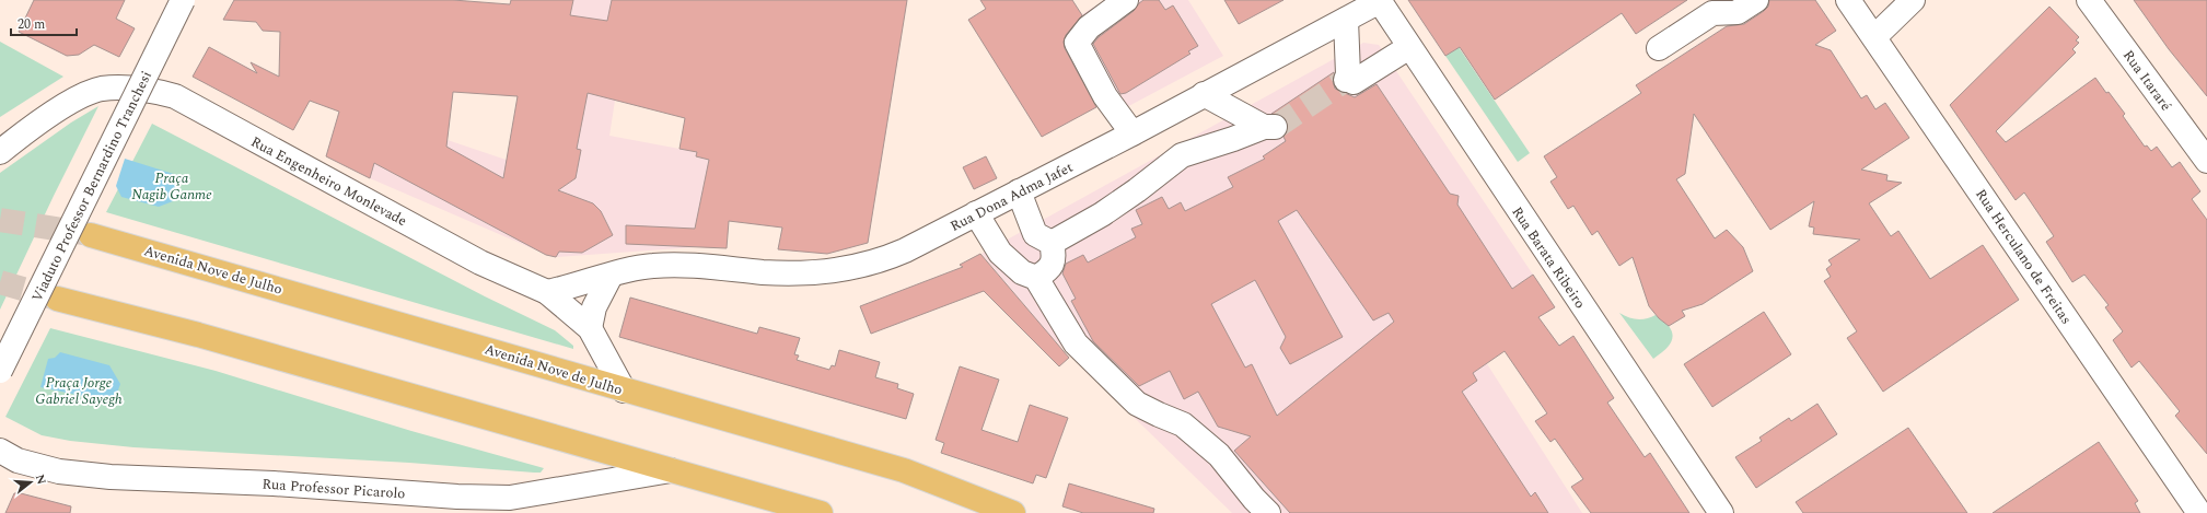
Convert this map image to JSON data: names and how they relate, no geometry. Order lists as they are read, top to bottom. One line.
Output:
{"streets":{"main road":["Avenida Nove de Julho"],"street":["Rua Itararé","Rua Engenheiro Monlevade","Viaduto Professor Bernardino Tranchesi","Rua Dona Adma Jafet","Rua Herculano de Freitas","Rua Barata Ribeiro","Rua Professor Picarolo"]},"crossings":[["Rua Engenheiro Monlevade","Rua Dona Adma Jafet"],["Rua Engenheiro Monlevade","Avenida Nove de Julho"],["Rua Dona Adma Jafet","Rua Barata Ribeiro"]],"parks":["Praça Nagib Ganme","Praça Jorge Gabriel Sayegh"],"scale_bar":"20 m","north":"right"}
